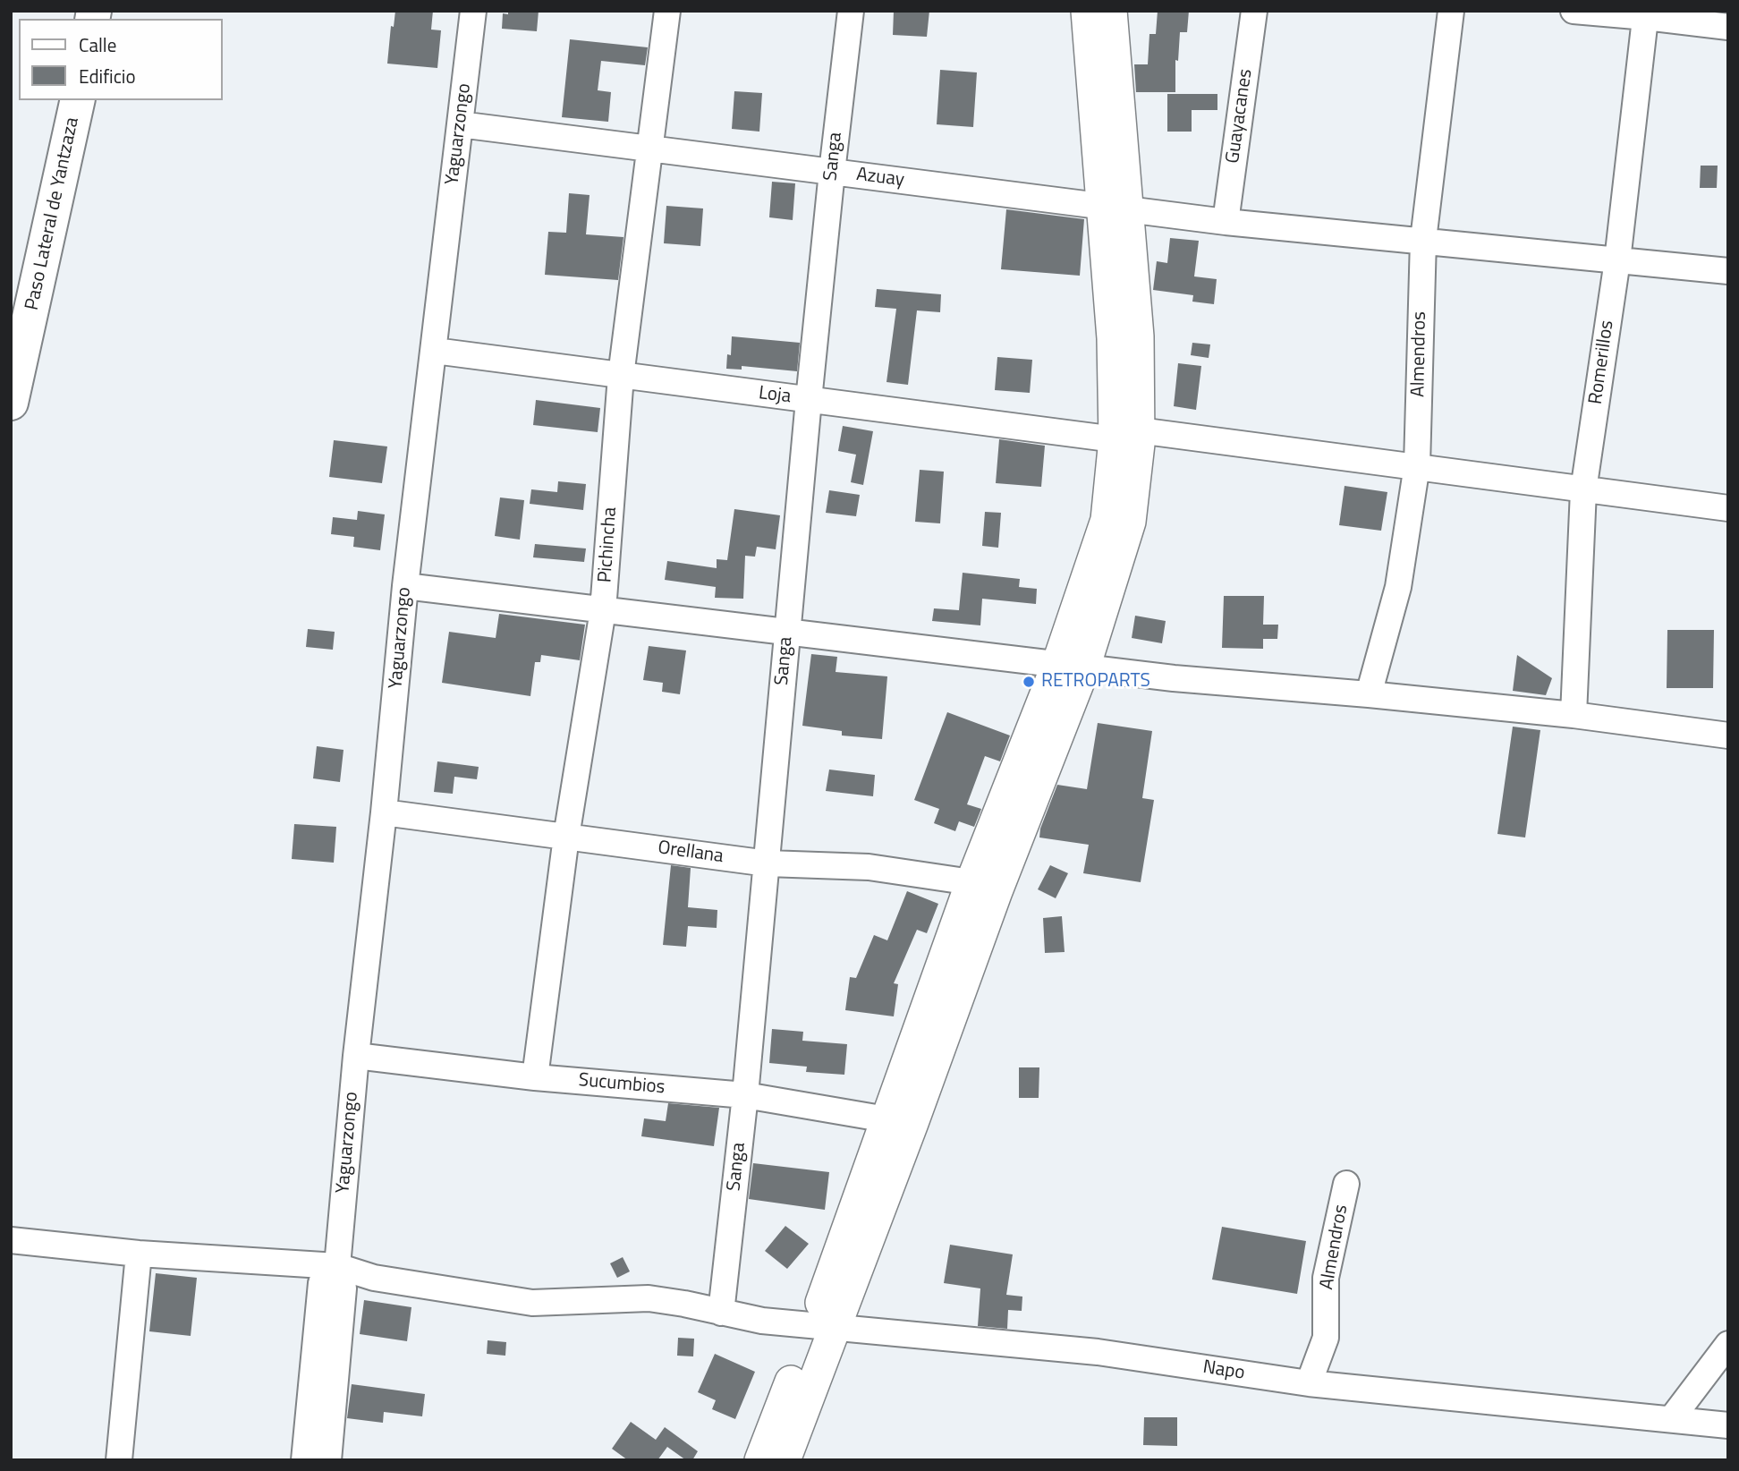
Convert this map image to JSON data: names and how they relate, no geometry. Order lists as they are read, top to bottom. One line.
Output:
{"streets":{"highway":["Paso Lateral de Yantzaza"],"street":["Guayacanes","Yaguarzongo","Sanga","Azuay","Almendros","Romerillos","Loja","Pichincha","Orellana","Sucumbios","Napo"]},"crossings":[["Guayacanes","Azuay"],["Yaguarzongo","Azuay"],["Yaguarzongo","Loja"],["Yaguarzongo","Orellana"],["Yaguarzongo","Sucumbios"],["Yaguarzongo","Napo"],["Sanga","Azuay"],["Sanga","Loja"],["Sanga","Orellana"],["Sanga","Sucumbios"],["Sanga","Napo"],["Azuay","Almendros"],["Azuay","Romerillos"],["Azuay","Pichincha"],["Almendros","Loja"],["Almendros","Napo"],["Romerillos","Loja"],["Loja","Pichincha"],["Pichincha","Orellana"],["Pichincha","Sucumbios"]],"places":["RETROPARTS"],"legend":["Calle","Edificio"]}
